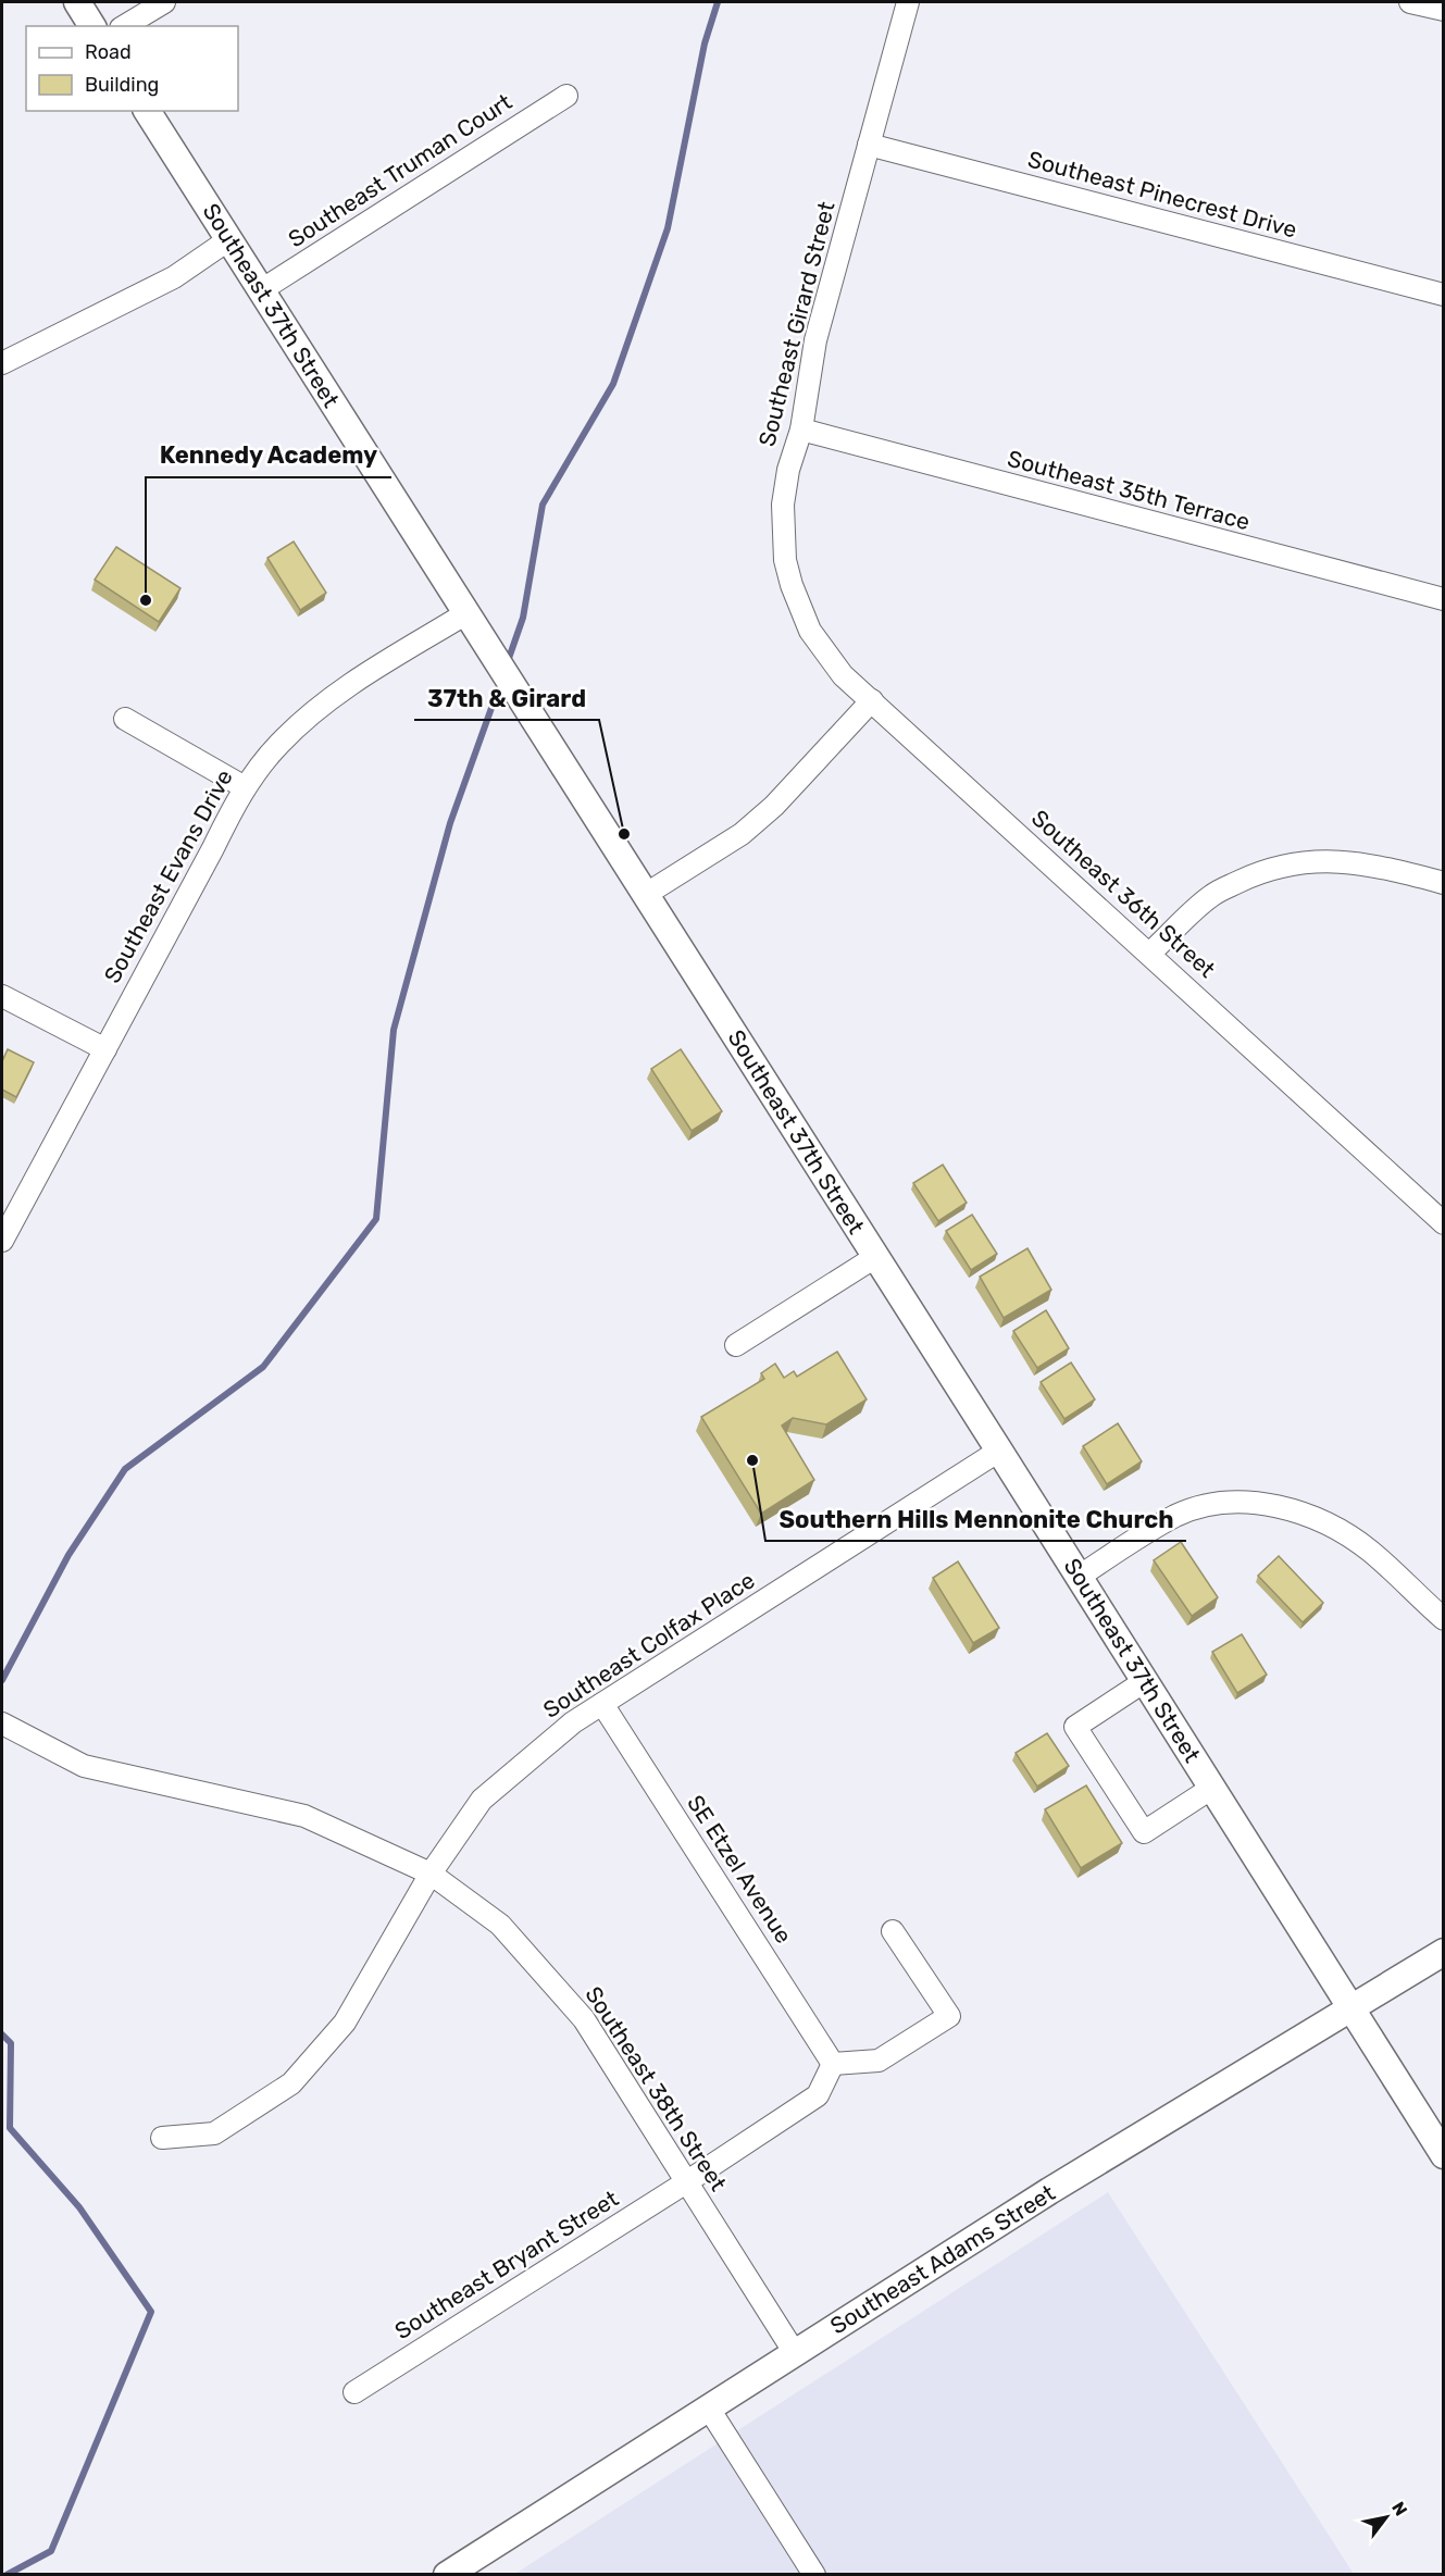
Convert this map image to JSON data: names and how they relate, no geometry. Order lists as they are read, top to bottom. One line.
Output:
{"streets":{"main road":["Southeast 37th Street","Southeast Adams Street"],"street":["Southeast Truman Court","Southeast Pinecrest Drive","Southeast Girard Street","Southeast 35th Terrace","Southeast Evans Drive","Southeast 36th Street","Southeast Colfax Place","SE Etzel Avenue","Southeast 38th Street","Southeast Bryant Street"]},"crossings":[["Southeast Truman Court","Southeast 37th Street"],["Southeast Pinecrest Drive","Southeast Girard Street"],["Southeast 37th Street","Southeast Evans Drive"],["Southeast 37th Street","Southeast Colfax Place"],["Southeast 37th Street","Southeast Adams Street"],["Southeast Girard Street","Southeast 35th Terrace"],["Southeast Girard Street","Southeast 36th Street"],["Southeast Colfax Place","SE Etzel Avenue"],["Southeast Colfax Place","Southeast 38th Street"],["SE Etzel Avenue","Southeast Bryant Street"],["Southeast 38th Street","Southeast Adams Street"],["Southeast 38th Street","Southeast Bryant Street"]],"places":["Kennedy Academy","37th & Girard","Southern Hills Mennonite Church"],"legend":["Road","Building"],"north":"top right"}
